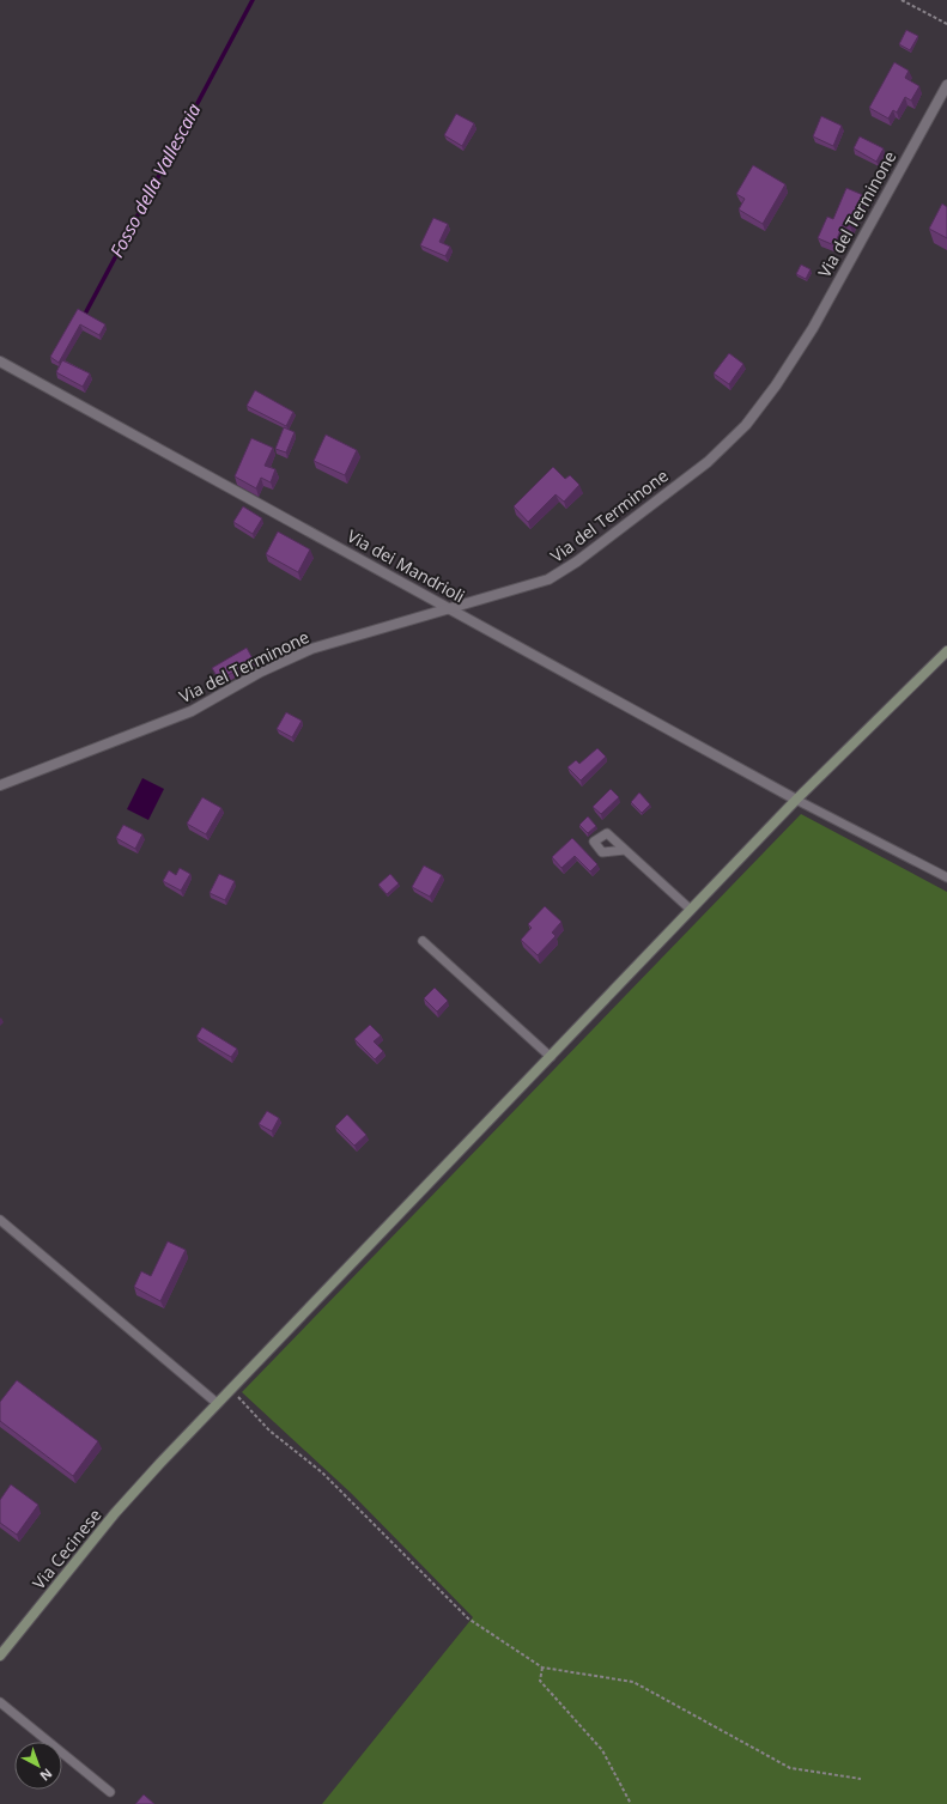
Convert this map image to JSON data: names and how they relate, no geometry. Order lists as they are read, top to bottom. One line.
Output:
{"streets":{"main road":["Via Cecinese"],"street":["Via del Terminone","Via dei Mandrioli"]},"crossings":[["Via del Terminone","Via dei Mandrioli"],["Via dei Mandrioli","Via Cecinese"]],"water":["Fosso della Vallescaia"],"north":"bottom right"}
